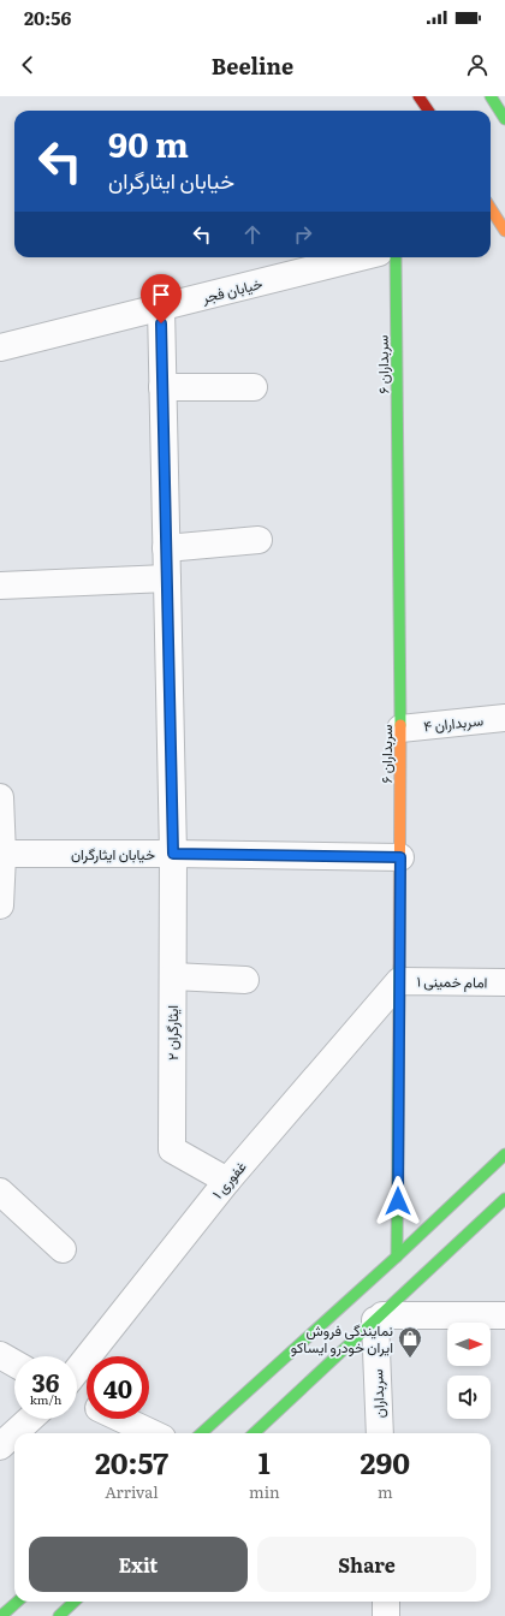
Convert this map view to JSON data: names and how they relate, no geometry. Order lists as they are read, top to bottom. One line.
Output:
{"streets":{"street":["خیابان فجر","سربداران ۶","سربداران ۴","خیابان ایثارگران","امام خمینی ۱","ایثارگران ۲","غفوری ۱","سربداران"]},"crossings":[["خیابان فجر","ایثارگران ۲"],["سربداران ۶","سربداران ۴"],["سربداران ۶","خیابان ایثارگران"],["سربداران ۶","امام خمینی ۱"],["سربداران ۶","غفوری ۱"],["خیابان ایثارگران","ایثارگران ۲"],["امام خمینی ۱","غفوری ۱"],["ایثارگران ۲","غفوری ۱"]],"places":{"shop":["نمایندگی فروش ایران خودرو ایساکو"]},"north":"right","page":{"status":"20:56","header":"Beeline","turn":["90 m","خیابان ایثارگران"],"speed":"36 km/h","limit":"40","eta":["20:57","Arrival","1","min","290","m"],"buttons":["Exit","Share"]}}
